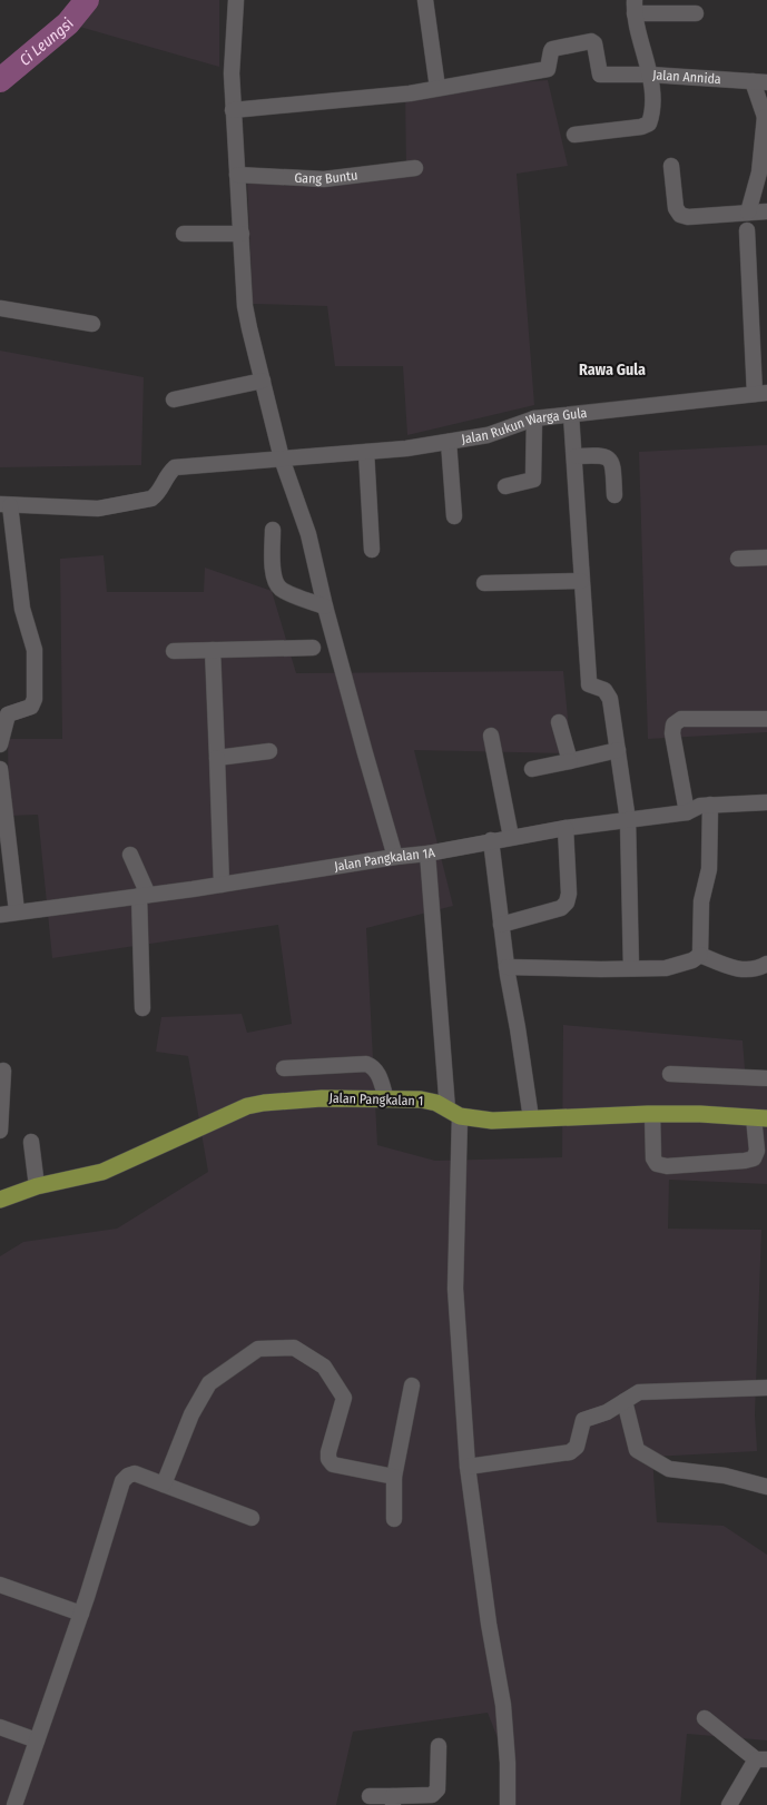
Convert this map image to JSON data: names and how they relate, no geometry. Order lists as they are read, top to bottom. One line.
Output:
{"streets":{"main road":["Jalan Pangkalan 1"],"street":["Jalan Annida","Gang Buntu","Jalan Rukun Warga Gula","Jalan Pangkalan 1A"]},"districts":["Rawa Gula"],"water":["Ci Leungsi"]}
